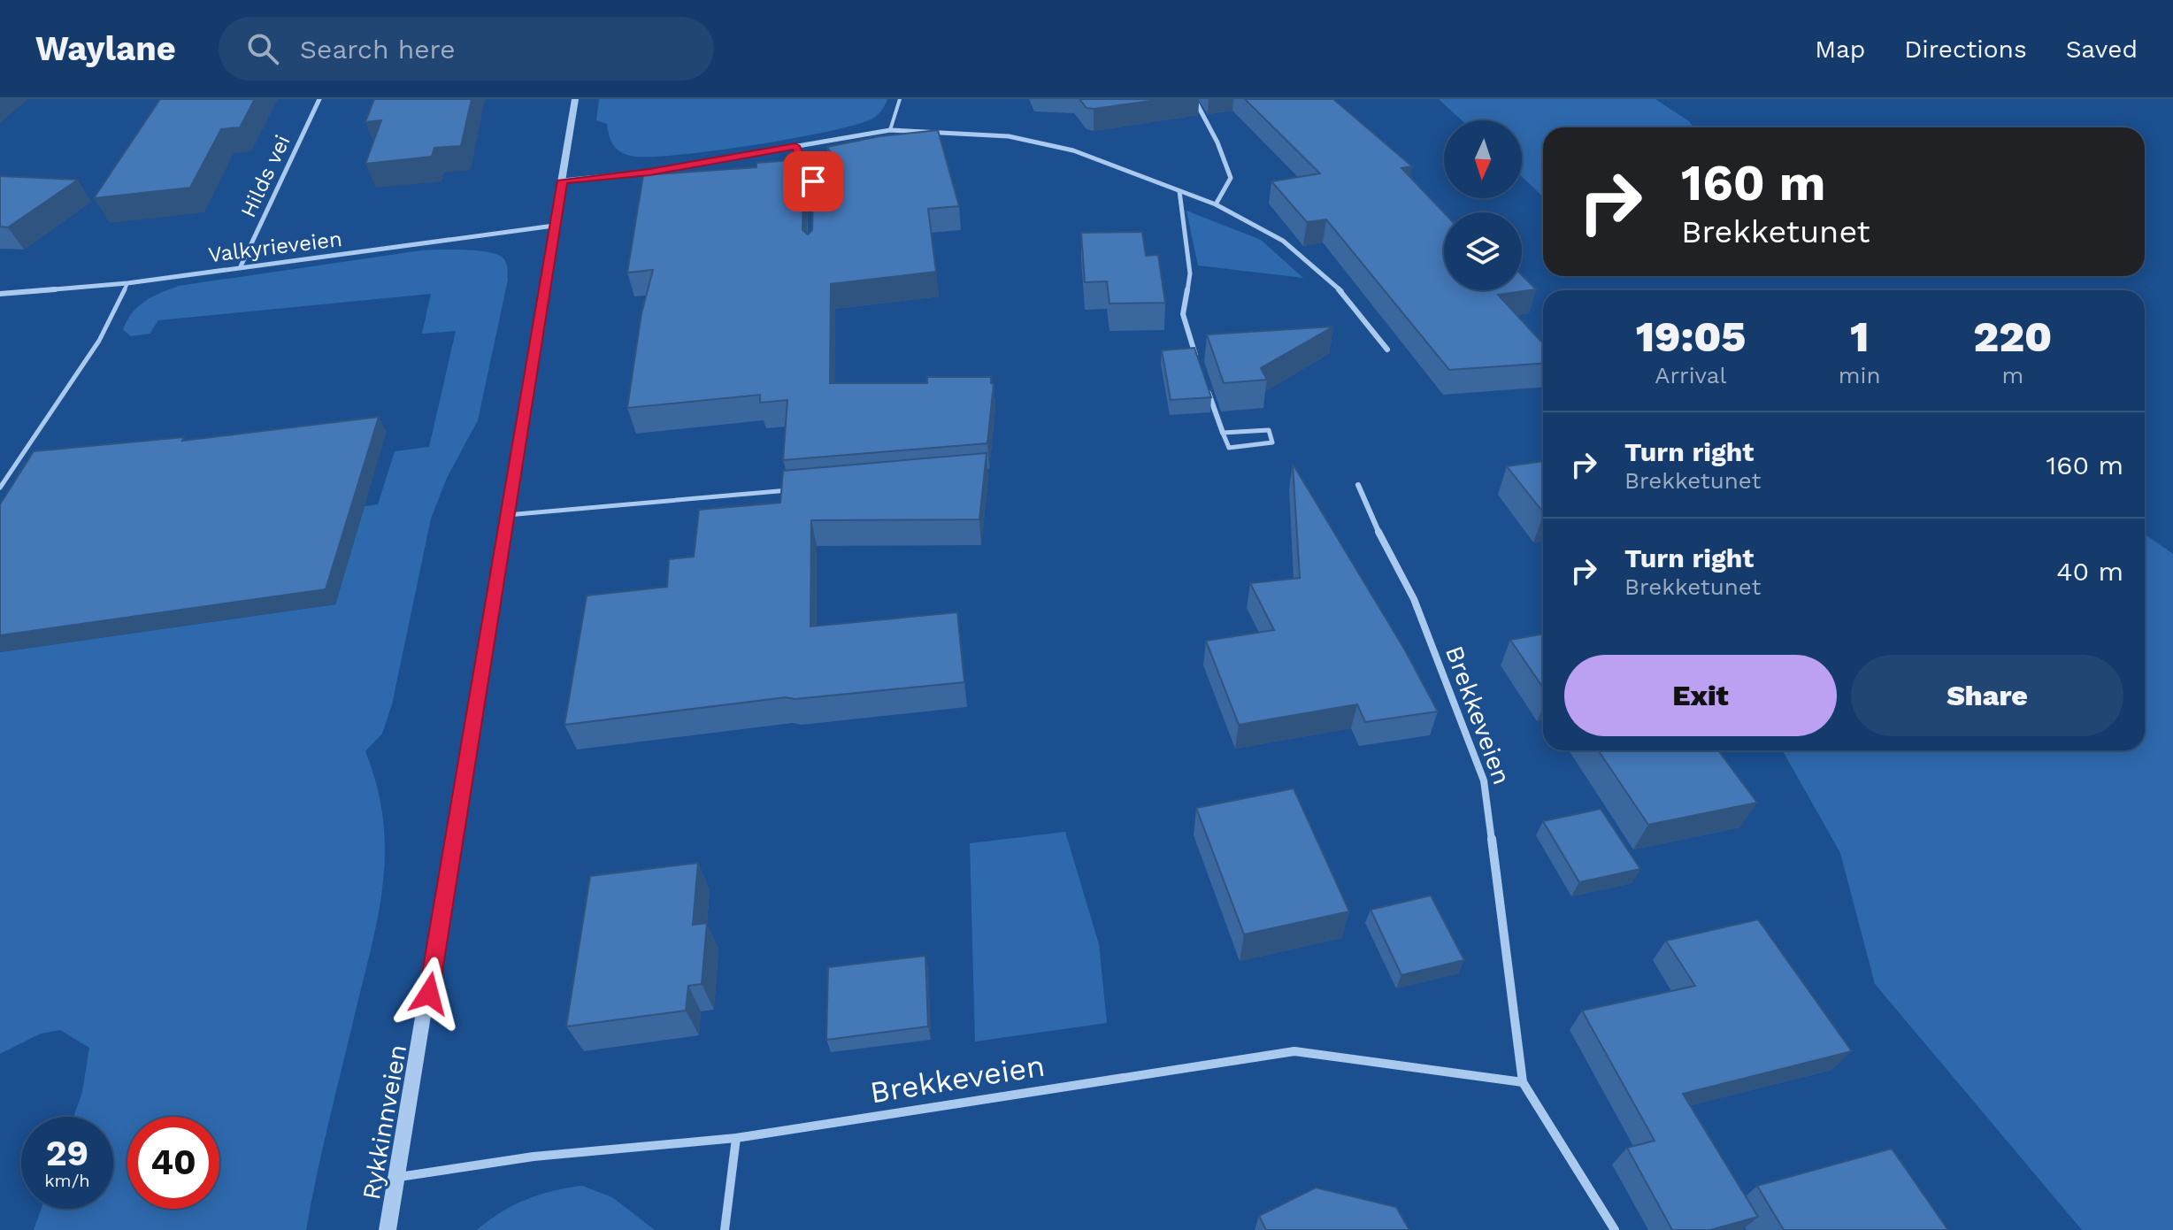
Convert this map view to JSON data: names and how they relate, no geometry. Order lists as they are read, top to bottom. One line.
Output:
{"streets":{"street":["Hilds vei","Valkyrieveien","Brekkeveien","Rykkinnveien"]},"crossings":[["Hilds vei","Valkyrieveien"],["Valkyrieveien","Rykkinnveien"],["Brekkeveien","Rykkinnveien"]],"north":"bottom","page":{"header":"Waylane","search":"Search here","nav":["Map","Directions","Saved"],"turn":["160 m","Brekketunet"],"eta":["19:05","Arrival","1","min","220","m"],"list":[{"name":"Turn right","note":"Brekketunet","value":"160 m"},{"name":"Turn right","note":"Brekketunet","value":"40 m"}],"buttons":["Exit","Share"],"speed":"29 km/h","limit":"40"}}
